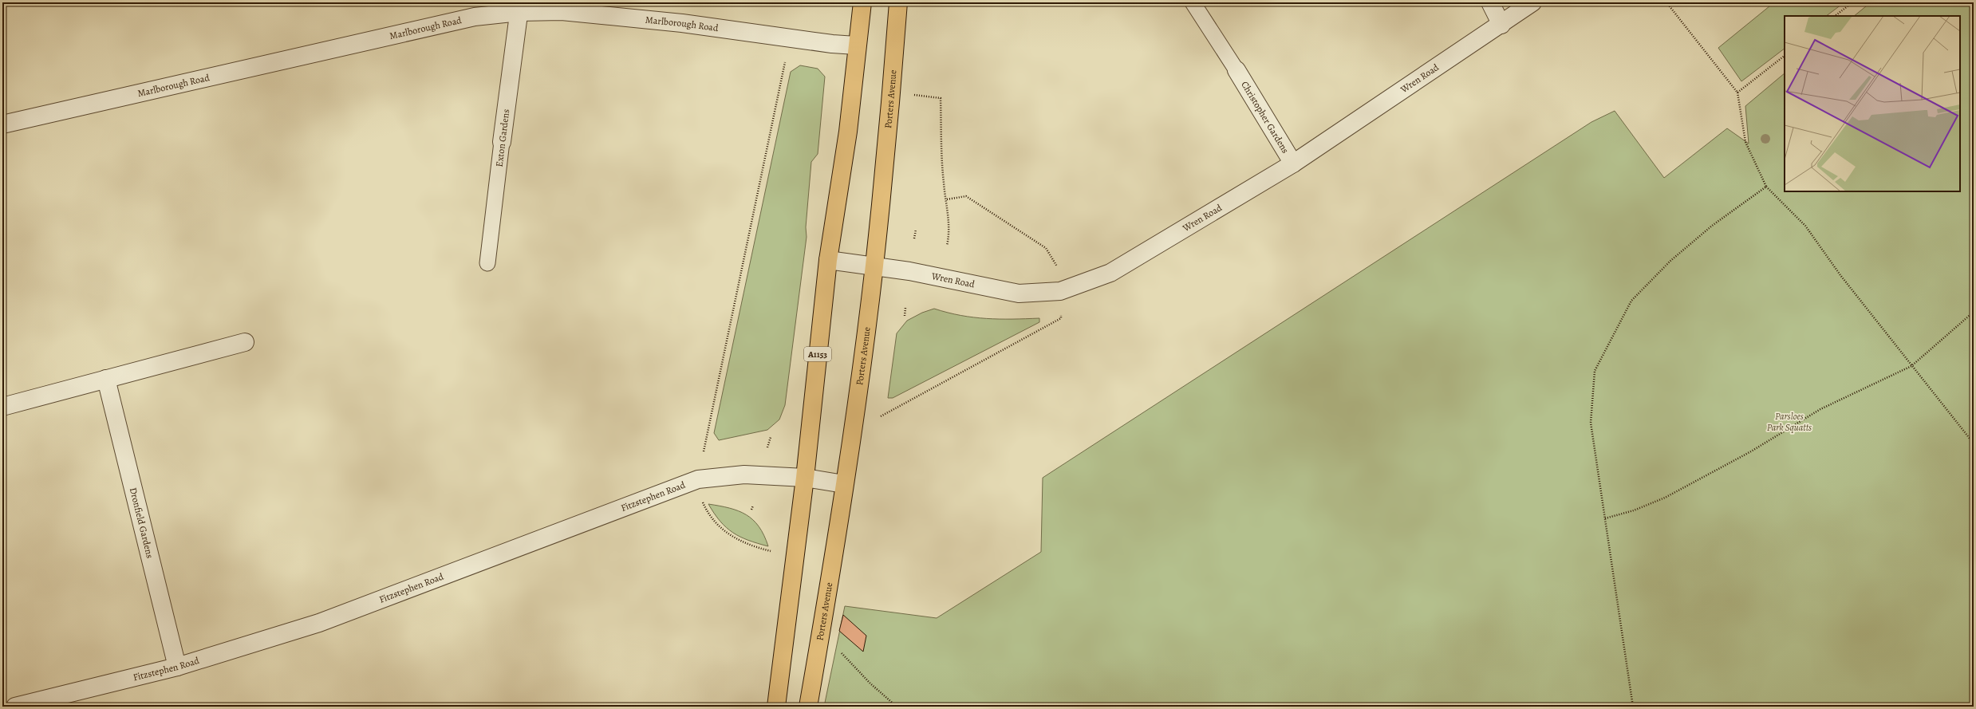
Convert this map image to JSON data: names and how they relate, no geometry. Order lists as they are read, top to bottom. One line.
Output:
{"streets":{"main road":["Porters Avenue","A1153"],"street":["Marlborough Road","Wren Road","Christopher Gardens","Exton Gardens","Fitzstephen Road","Dronfield Gardens"]},"crossings":[["Marlborough Road","Exton Gardens"],["Marlborough Road","A1153"],["Wren Road","Porters Avenue"],["Wren Road","Christopher Gardens"],["Wren Road","A1153"],["A1153","Fitzstephen Road"],["Fitzstephen Road","Dronfield Gardens"]],"parks":["Parsloes Park Squatts"]}
